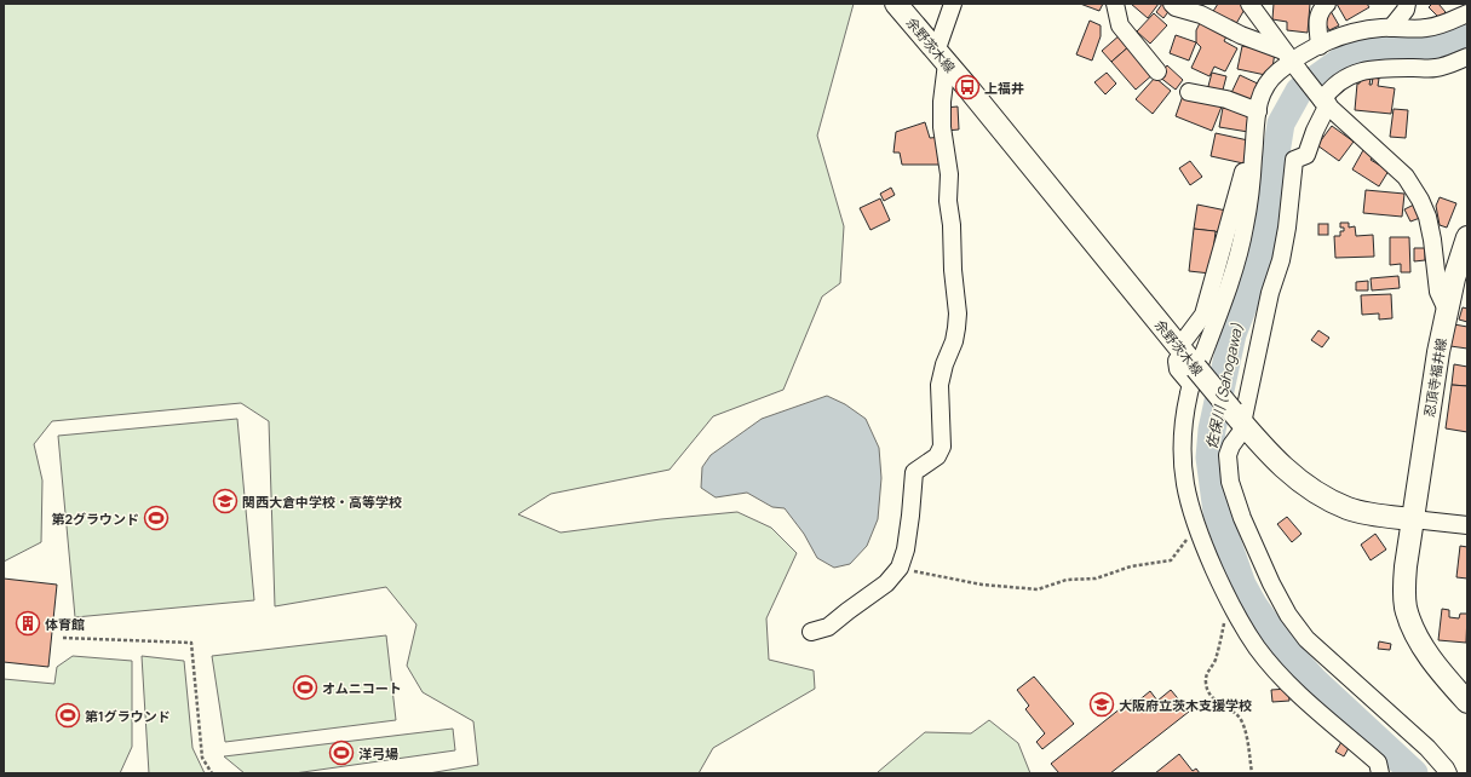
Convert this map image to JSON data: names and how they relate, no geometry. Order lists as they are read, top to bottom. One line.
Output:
{"streets":{"main road":["余野茨木線","忍頂寺福井線"]},"crossings":[["余野茨木線","忍頂寺福井線"]],"water":["佐保川 (Sahogawa)"],"places":{"bus stop":["上福井"],"school or university":["関西大倉中学校・高等学校","大阪府立茨木支援学校"],"sports":["第2グラウンド","オムニコート","第1グラウンド","洋弓場"],"building":["体育館"]}}
